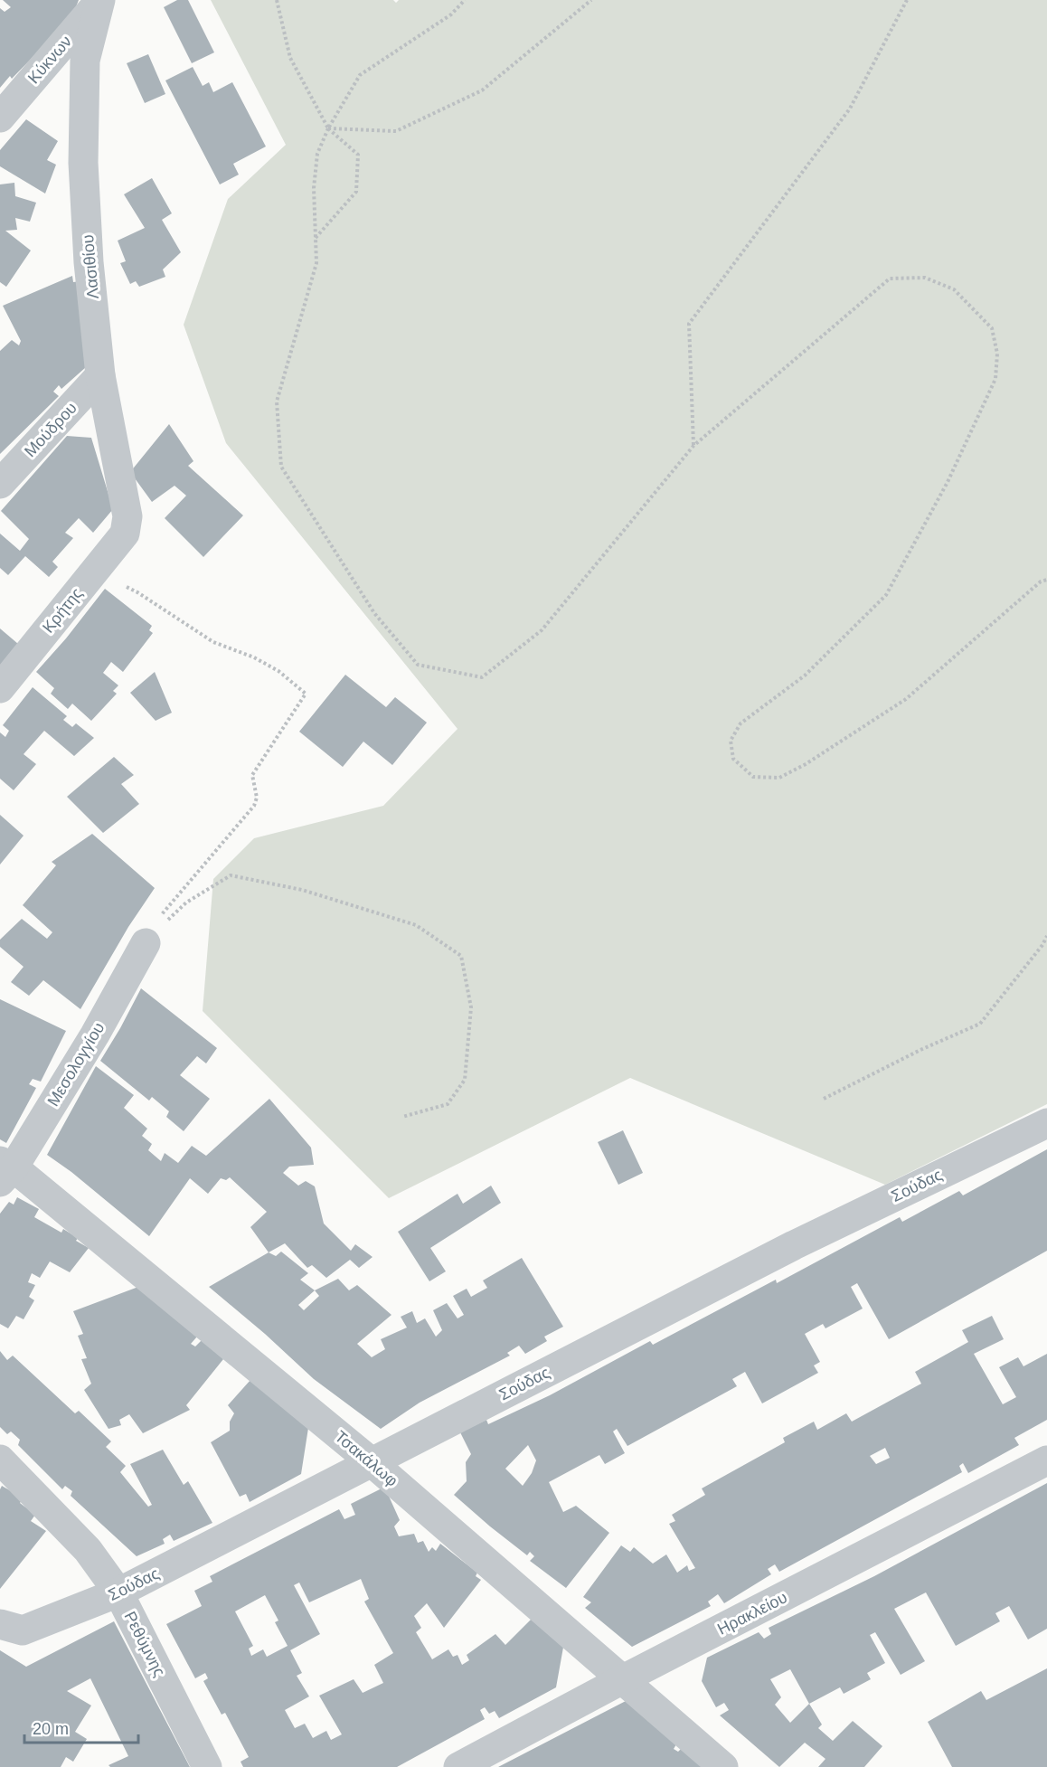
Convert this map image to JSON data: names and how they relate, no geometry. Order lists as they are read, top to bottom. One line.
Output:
{"streets":{"street":["Κύκνων","Λασιθίου","Μούδρου","Κρήτης","Μεσολογγίου","Σούδας","Τσακάλωφ","Ηρακλείου","Ρεθύμνης"]},"crossings":[["Κύκνων","Λασιθίου"],["Λασιθίου","Μούδρου"],["Λασιθίου","Κρήτης"],["Μεσολογγίου","Τσακάλωφ"],["Σούδας","Τσακάλωφ"],["Σούδας","Ρεθύμνης"],["Τσακάλωφ","Ηρακλείου"]],"scale_bar":"20 m"}
